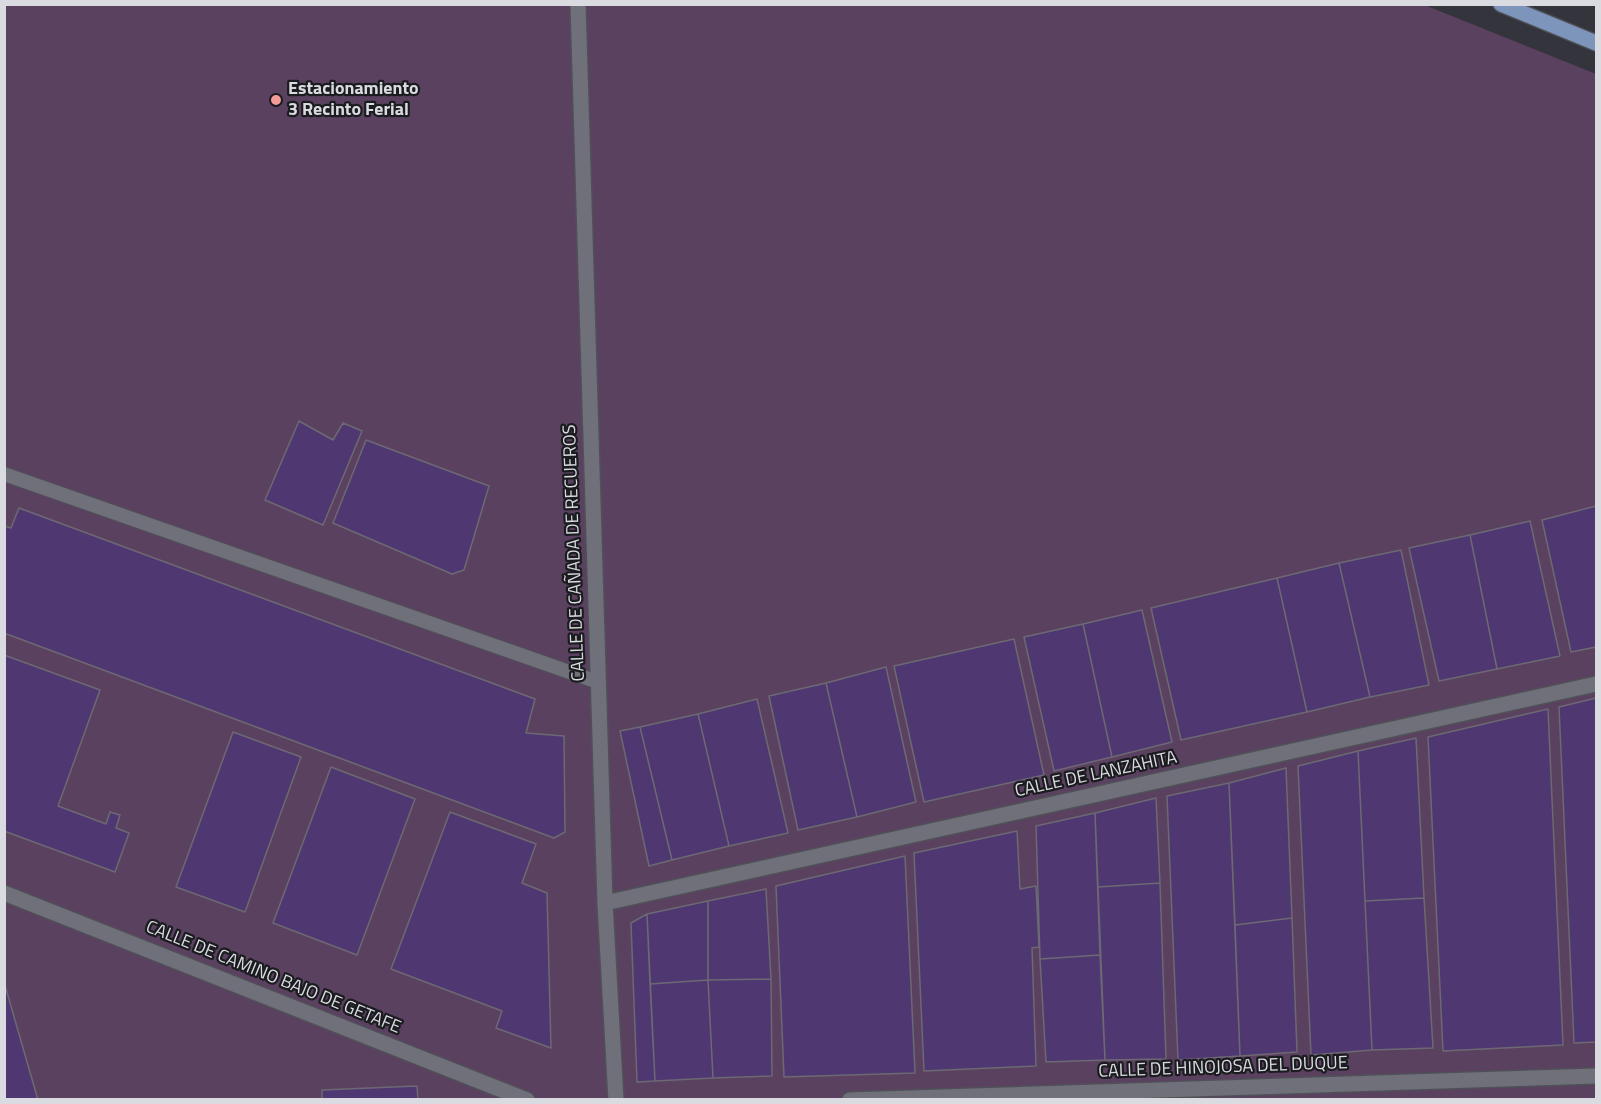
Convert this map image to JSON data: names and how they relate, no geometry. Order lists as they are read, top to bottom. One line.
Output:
{"streets":{"street":["CALLE DE CAÑADA DE RECUEROS","CALLE DE LANZAHITA","CALLE DE CAMINO BAJO DE GETAFE","CALLE DE HINOJOSA DEL DUQUE"]},"crossings":[["CALLE DE CAÑADA DE RECUEROS","CALLE DE LANZAHITA"]],"places":["Estacionamiento 3 Recinto Ferial"]}
